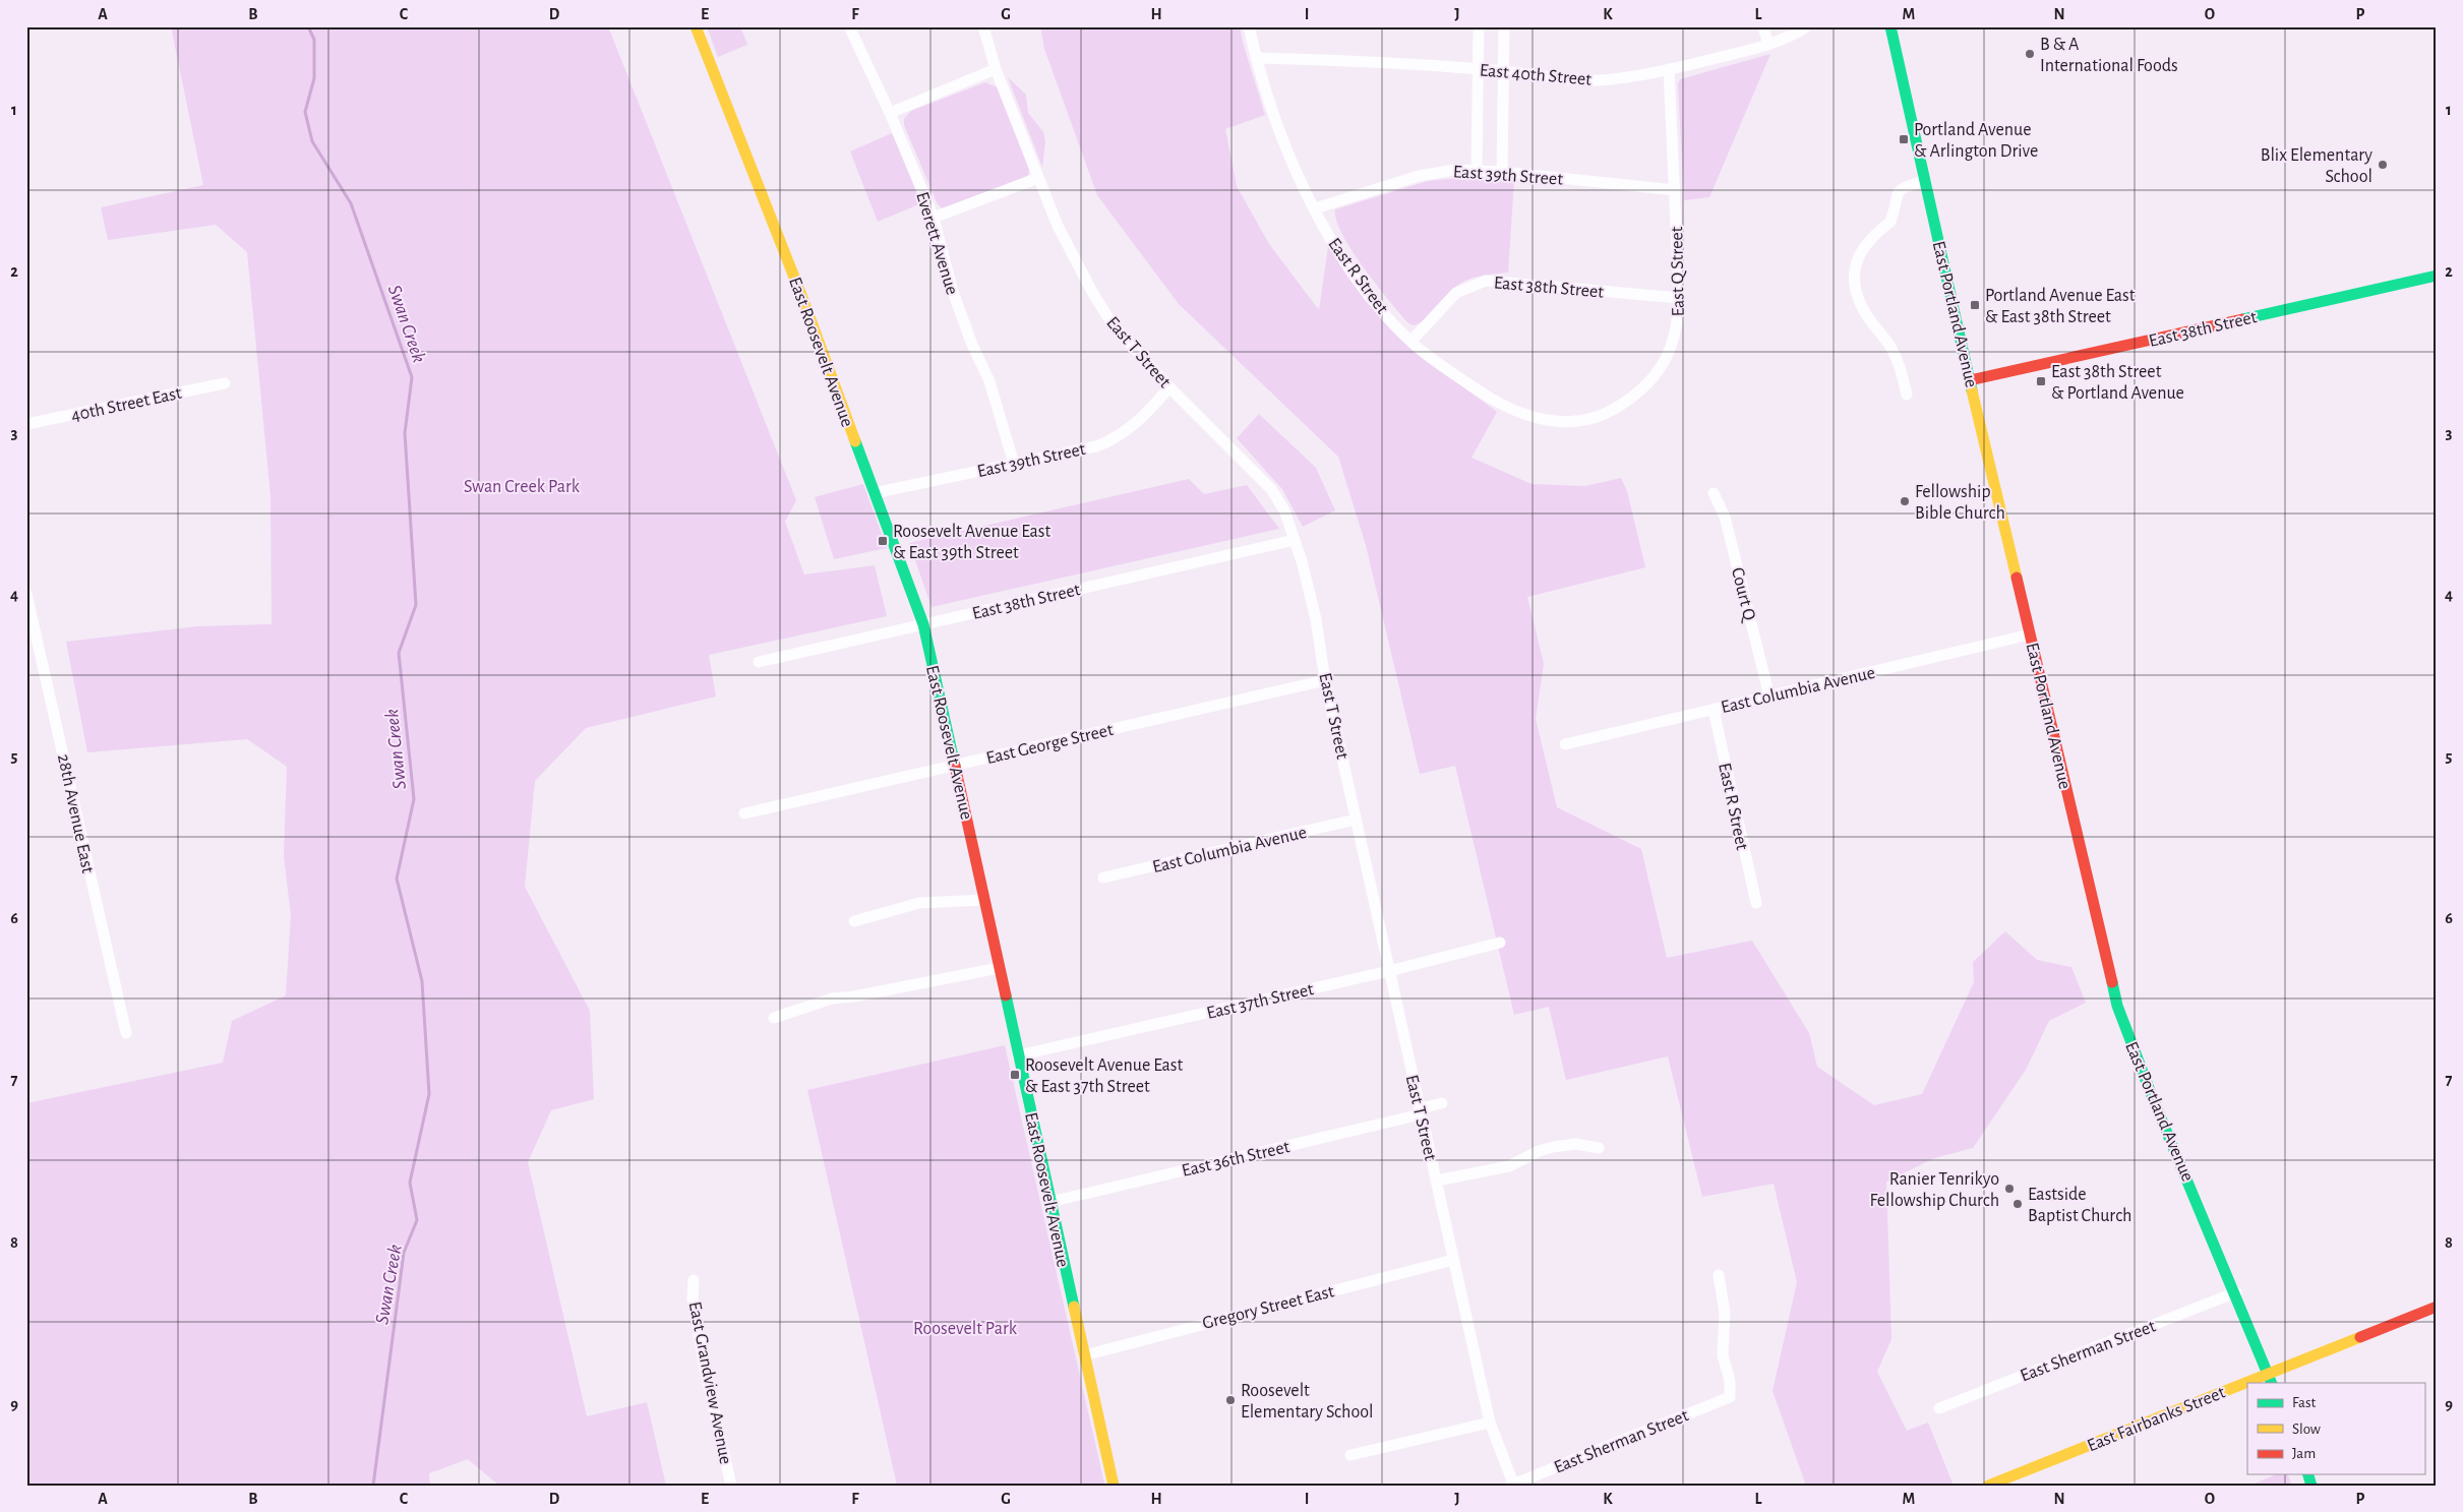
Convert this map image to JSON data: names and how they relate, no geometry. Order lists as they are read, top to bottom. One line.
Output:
{"streets":{"street":["East 40th Street","East 39th Street","Everett Avenue","East Q Street","East R Street","East 38th Street","East Portland Avenue","East Roosevelt Avenue","East T Street","40th Street East","Court Q","East Columbia Avenue","East George Street","28th Avenue East","East 37th Street","East 36th Street","Gregory Street East","East Sherman Street","East Grandview Avenue","East Fairbanks Street"]},"crossings":[["East 40th Street","East Q Street"],["East 40th Street","East R Street"],["East 39th Street","Everett Avenue"],["East 39th Street","East Q Street"],["East 39th Street","East R Street"],["East 39th Street","East Roosevelt Avenue"],["East 39th Street","East T Street"],["East Q Street","East R Street"],["East Q Street","East 38th Street"],["East R Street","East 38th Street"],["East R Street","East Columbia Avenue"],["East 38th Street","East Portland Avenue"],["East 38th Street","East Roosevelt Avenue"],["East 38th Street","East T Street"],["East Portland Avenue","East Columbia Avenue"],["East Portland Avenue","East Sherman Street"],["East Portland Avenue","East Fairbanks Street"],["East Roosevelt Avenue","East George Street"],["East Roosevelt Avenue","East 37th Street"],["East Roosevelt Avenue","East 36th Street"],["East Roosevelt Avenue","Gregory Street East"],["East T Street","East Columbia Avenue"],["East T Street","East George Street"],["East T Street","East 37th Street"],["East T Street","East 36th Street"],["East T Street","Gregory Street East"],["East T Street","East Sherman Street"],["Court Q","East Columbia Avenue"]],"water":["Swan Creek"],"parks":["Swan Creek Park","Roosevelt Park"],"places":{"other":["B & A International Foods","Blix Elementary School","Fellowship Bible Church","Ranier Tenrikyo Fellowship Church","Eastside Baptist Church","Roosevelt Elementary School"],"transit":["Portland Avenue & Arlington Drive","Portland Avenue East & East 38th Street","East 38th Street & Portland Avenue","Roosevelt Avenue East & East 39th Street","Roosevelt Avenue East & East 37th Street"]},"legend":["Fast","Slow","Jam"],"grid":{"columns":["A","B","C","D","E","F","G","H","I","J","K","L","M","N","O","P"],"rows":["1","2","3","4","5","6","7","8","9"]}}
